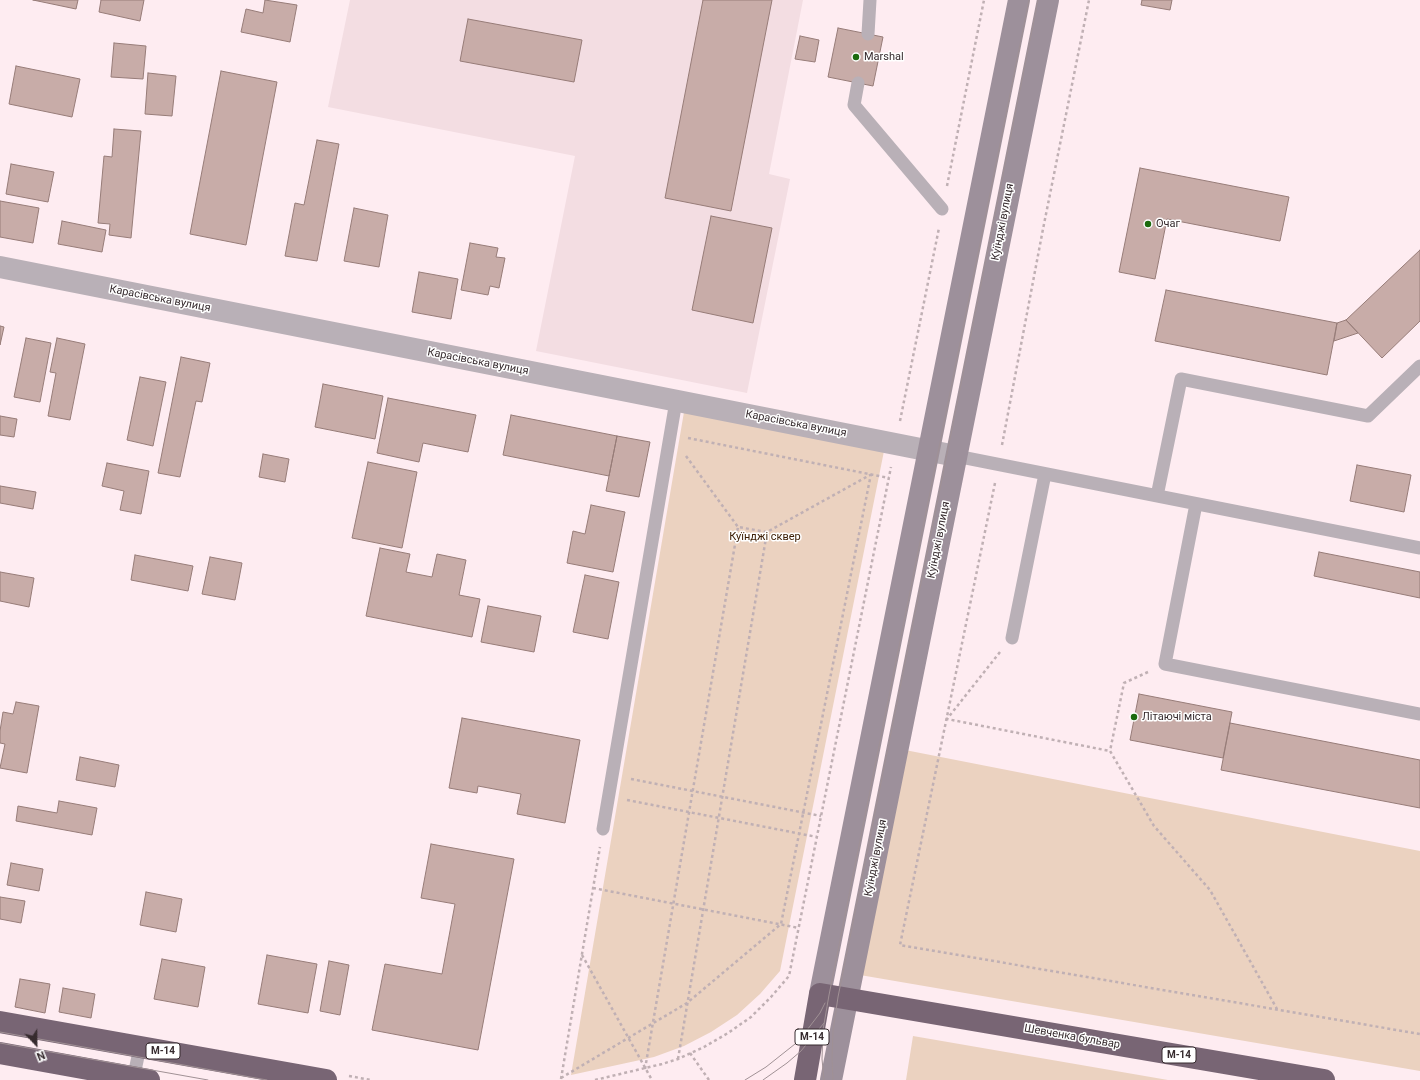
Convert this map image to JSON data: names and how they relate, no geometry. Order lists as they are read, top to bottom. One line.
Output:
{"streets":{"highway":["М-14","Шевченка бульвар"],"main road":["Куїнджі вулиця"],"street":["Карасівська вулиця"]},"crossings":[["Куїнджі вулиця","Карасівська вулиця"],["Куїнджі вулиця","Шевченка бульвар"],["М-14","Шевченка бульвар"]],"parks":["Куїнджі сквер"],"places":["Marshal","Очаг","Літаючі міста"],"north":"bottom"}
